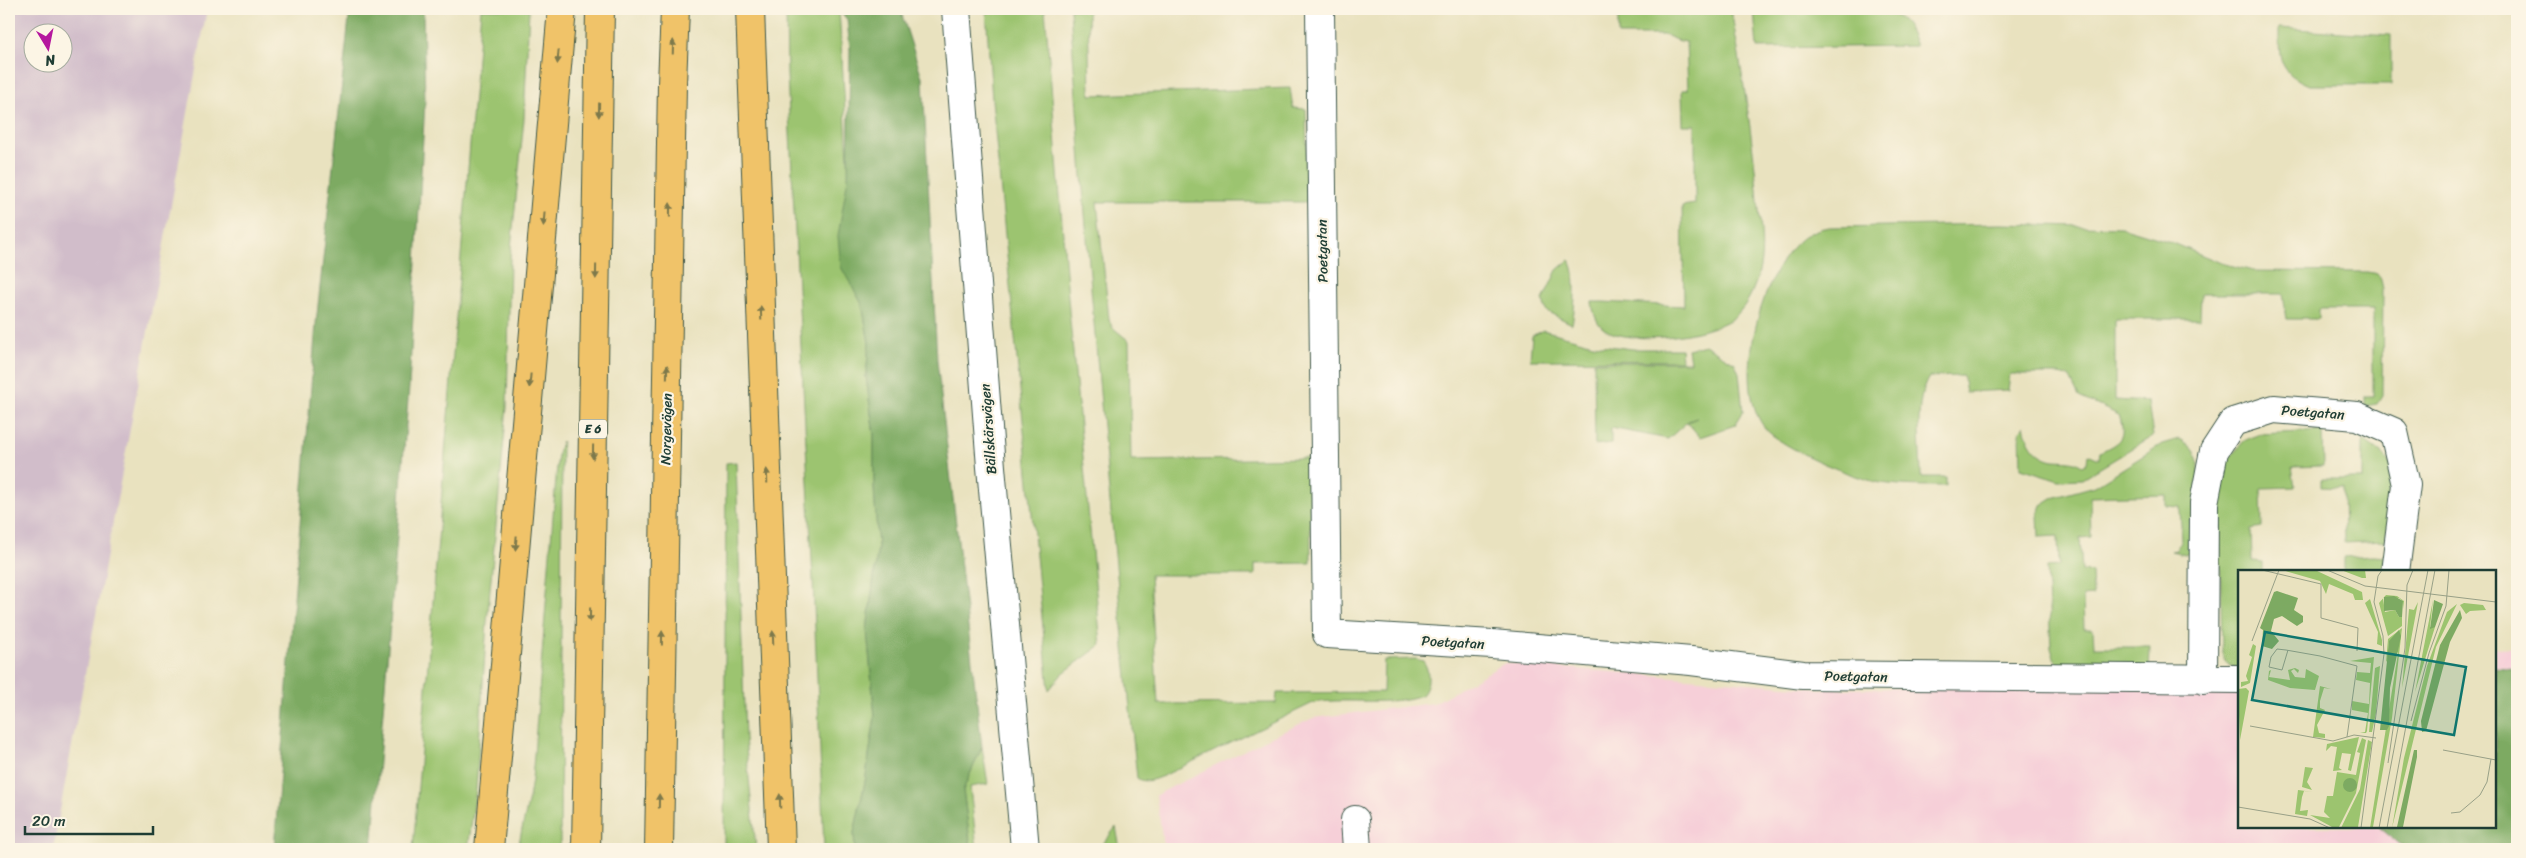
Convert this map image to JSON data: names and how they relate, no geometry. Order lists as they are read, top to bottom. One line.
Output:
{"streets":{"highway":["E 6","Norgevägen"],"street":["Poetgatan","Bällskärsvägen"]},"scale_bar":"20 m","north":"bottom"}
